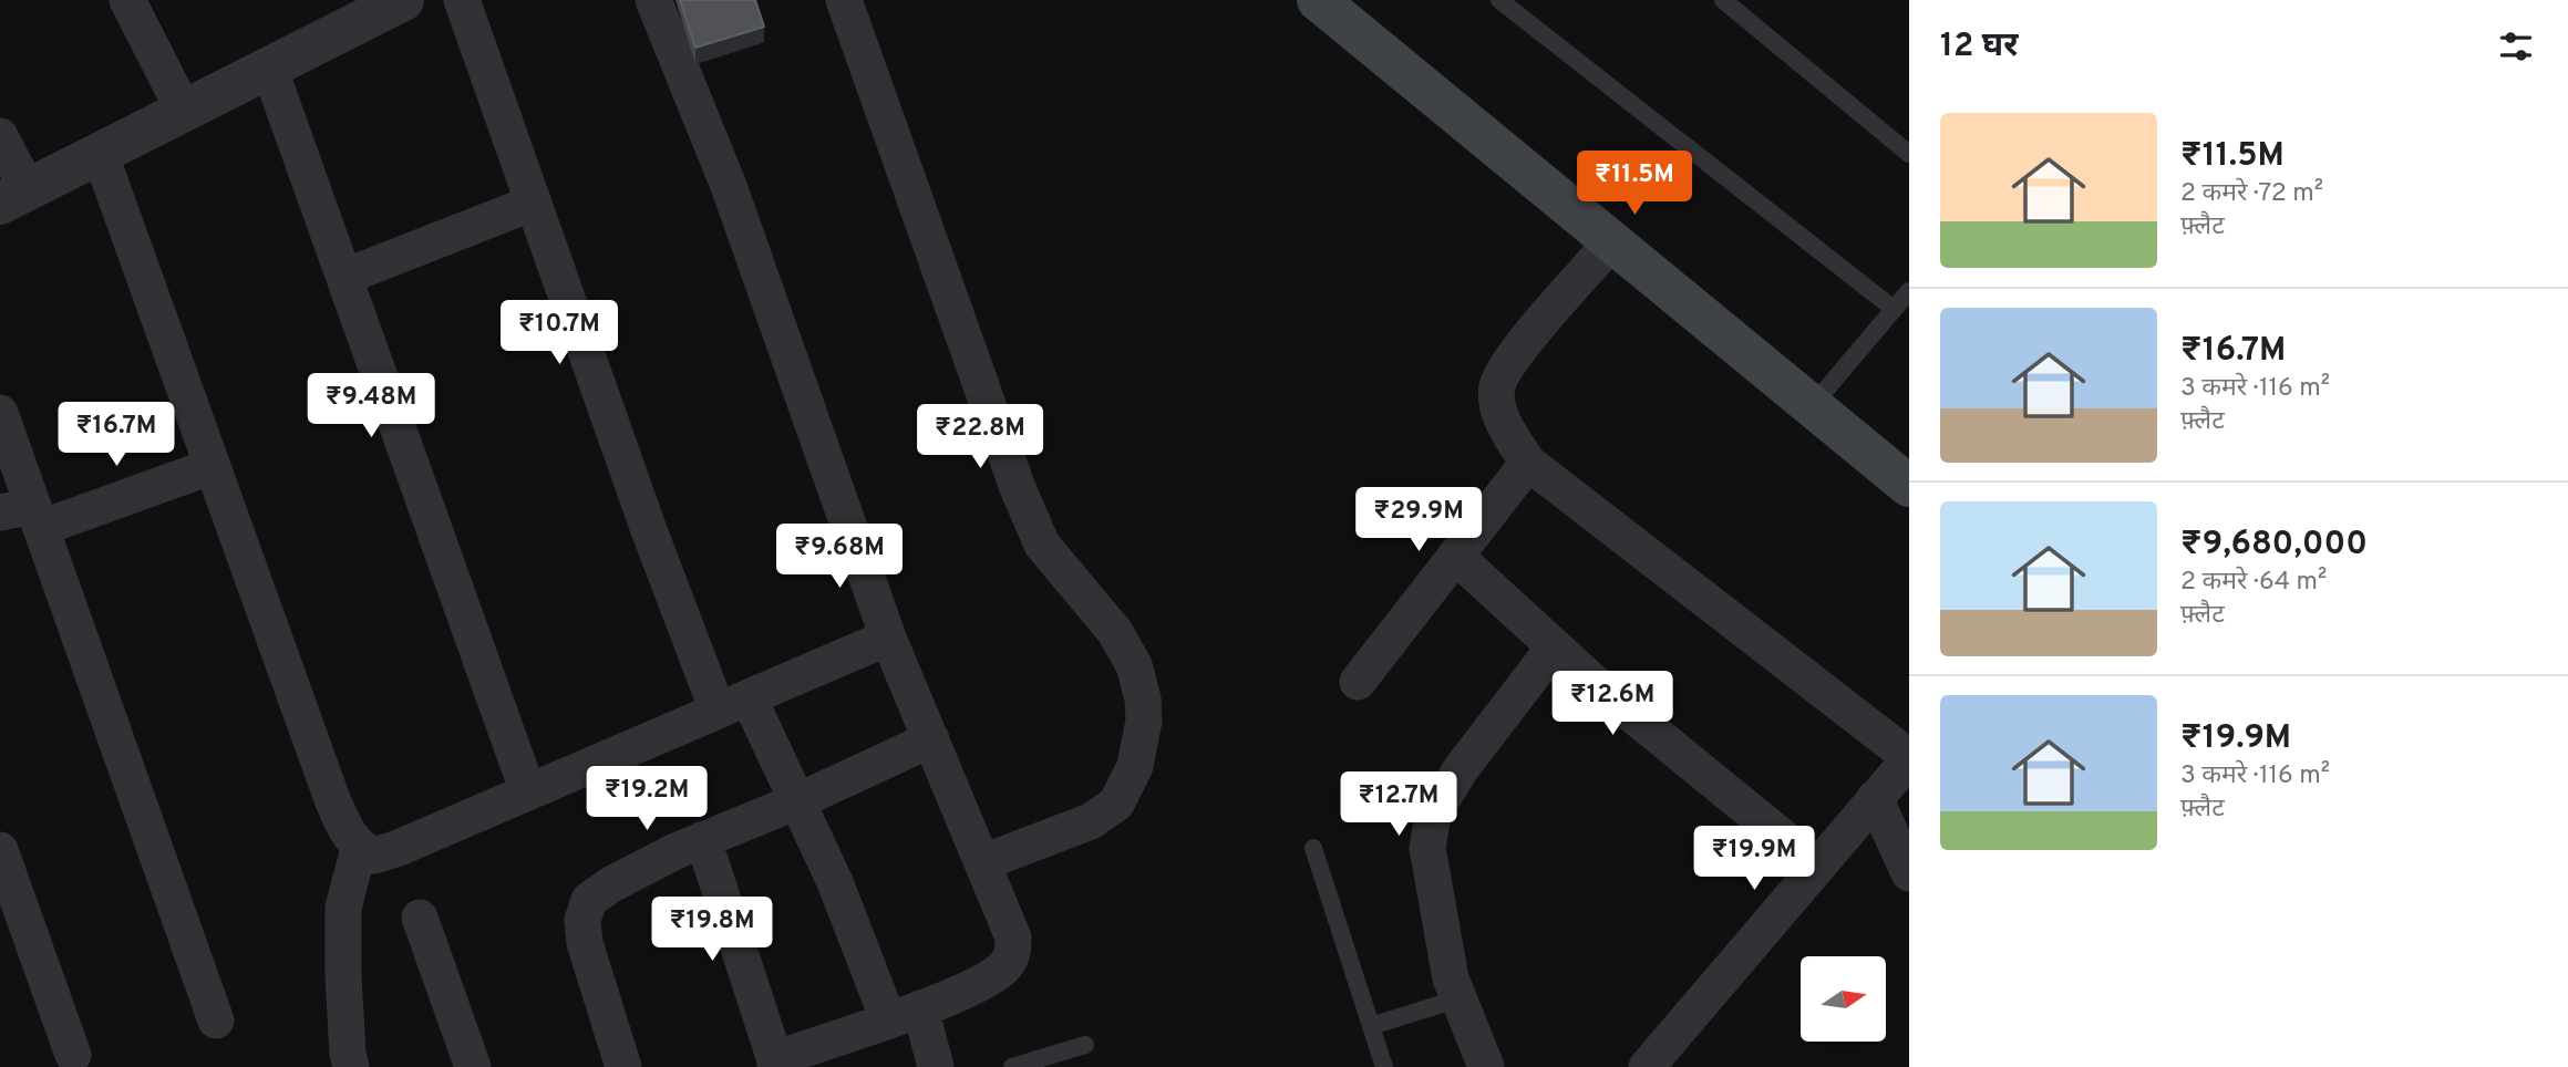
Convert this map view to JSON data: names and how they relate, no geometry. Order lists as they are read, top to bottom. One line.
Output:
{"north":"right","page":{"heading":"12 घर","list":[{"name":"₹11.5M","note":"2 कमरे · 72 m² · फ़्लैट"},{"name":"₹16.7M","note":"3 कमरे · 116 m² · फ़्लैट"},{"name":"₹9,680,000","note":"2 कमरे · 64 m² · फ़्लैट"},{"name":"₹19.9M","note":"3 कमरे · 116 m² · फ़्लैट"}],"price":["₹11.5M","₹10.7M","₹9.48M","₹16.7M","₹22.8M","₹29.9M","₹9.68M","₹12.6M","₹19.2M","₹12.7M","₹19.9M","₹19.8M"]}}
